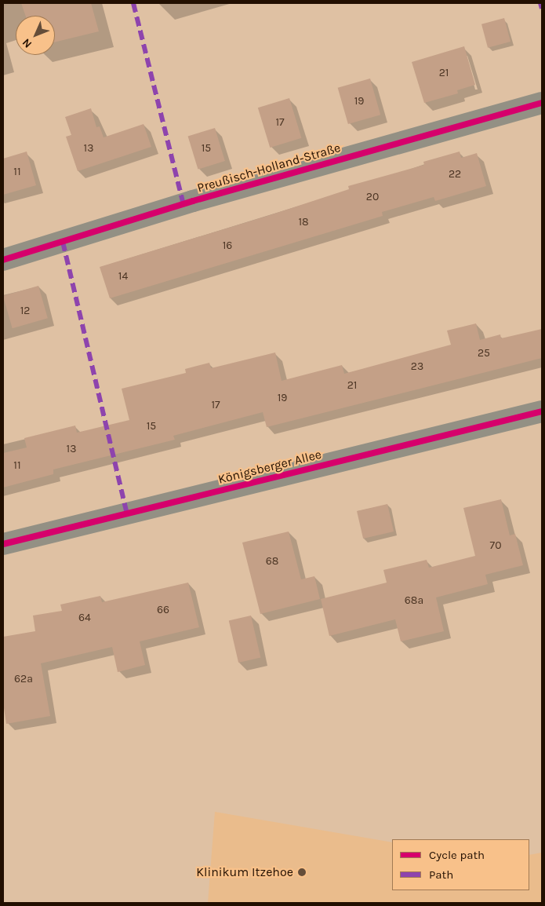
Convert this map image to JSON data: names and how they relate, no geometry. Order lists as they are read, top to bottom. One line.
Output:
{"streets":{"street":["Preußisch-Holland-Straße","Königsberger Allee"]},"places":["Klinikum Itzehoe"],"house_numbers":["21","19","17","13","15","11","22","20","18","16","14","12","25","23","21","19","17","15","13","11","70","68","68a","66","64","62a"],"legend":["Cycle path","Path"],"north":"bottom left"}
